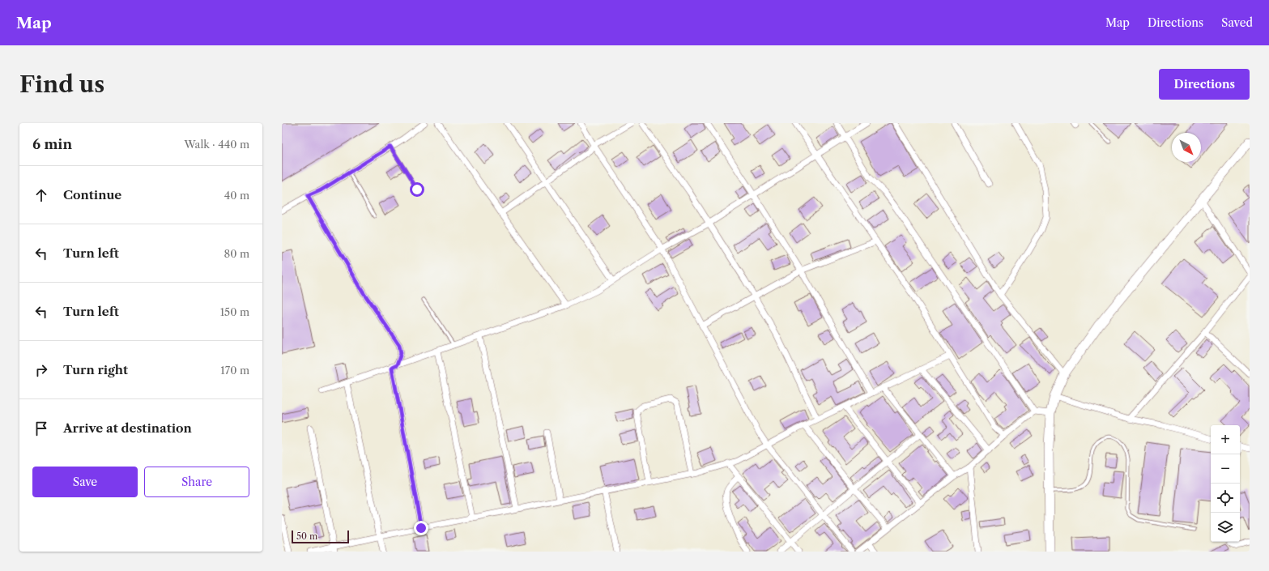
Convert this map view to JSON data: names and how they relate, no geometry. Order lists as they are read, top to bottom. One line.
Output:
{"scale_bar":"50 m","north":"bottom right","page":{"header":"Map","nav":["Map","Directions","Saved"],"buttons":["Directions",["Save","Share"]],"title":"Find us","heading":["6 min","Walk · 440 m"],"list":[["Continue","40 m"],["Turn left","80 m"],["Turn left","150 m"],["Turn right","170 m"],"Arrive at destination"],"map_buttons":["+","−"],"scale":"50 m"}}
